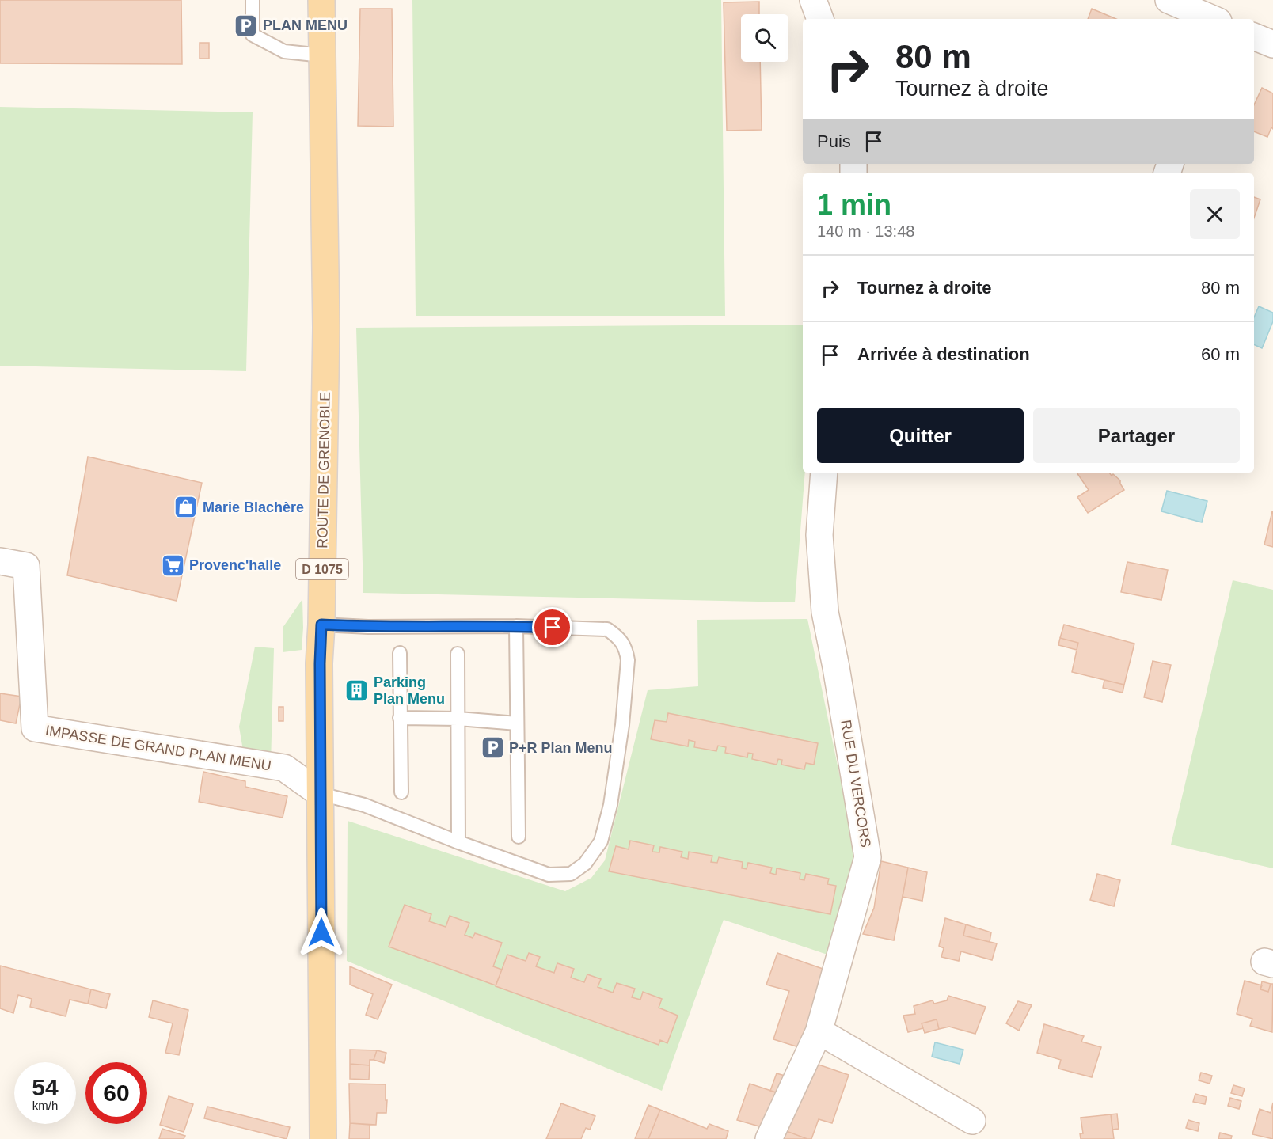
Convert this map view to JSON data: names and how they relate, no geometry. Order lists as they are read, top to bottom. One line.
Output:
{"streets":{"main road":["ROUTE DE GRENOBLE","D 1075"],"street":["IMPASSE DE GRAND PLAN MENU","RUE DU VERCORS"]},"crossings":[["ROUTE DE GRENOBLE","IMPASSE DE GRAND PLAN MENU"]],"places":{"parking":["PLAN MENU","P+R Plan Menu"],"shop":["Marie Blachère"],"supermarket":["Provenc'halle"],"building":["Parking Plan Menu"]},"page":{"turn":["80 m","Tournez à droite"],"then":"Puis","heading":["1 min","140 m · 13:48"],"list":[{"name":"Tournez à droite","value":"80 m"},{"name":"Arrivée à destination","value":"60 m"}],"buttons":["Quitter","Partager"],"speed":"54 km/h","limit":"60"}}
